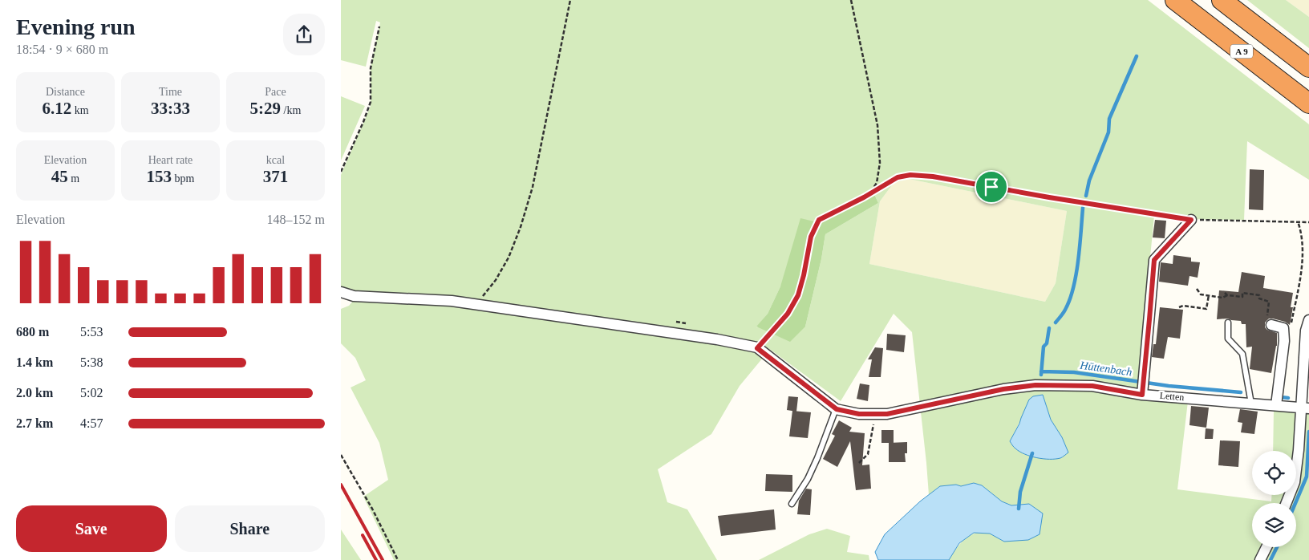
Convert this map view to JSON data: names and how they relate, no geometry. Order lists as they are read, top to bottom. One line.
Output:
{"streets":{"highway":["A 9"],"street":["Letten"]},"water":["Hüttenbach"],"page":{"heading":["Evening run","18:54 · 9 × 680 m"],"stats":[["Distance","6.12 km"],["Time","33:33"],["Pace","5:29 /km"],["Elevation","45 m"],["Heart rate","153 bpm"],["kcal","371"]],"chart":["Elevation","148–152 m"],"list":[{"name":"680 m","note":"5:53"},{"name":"1.4 km","note":"5:38"},{"name":"2.0 km","note":"5:02"},{"name":"2.7 km","note":"4:57"}],"buttons":["Save","Share"]}}
